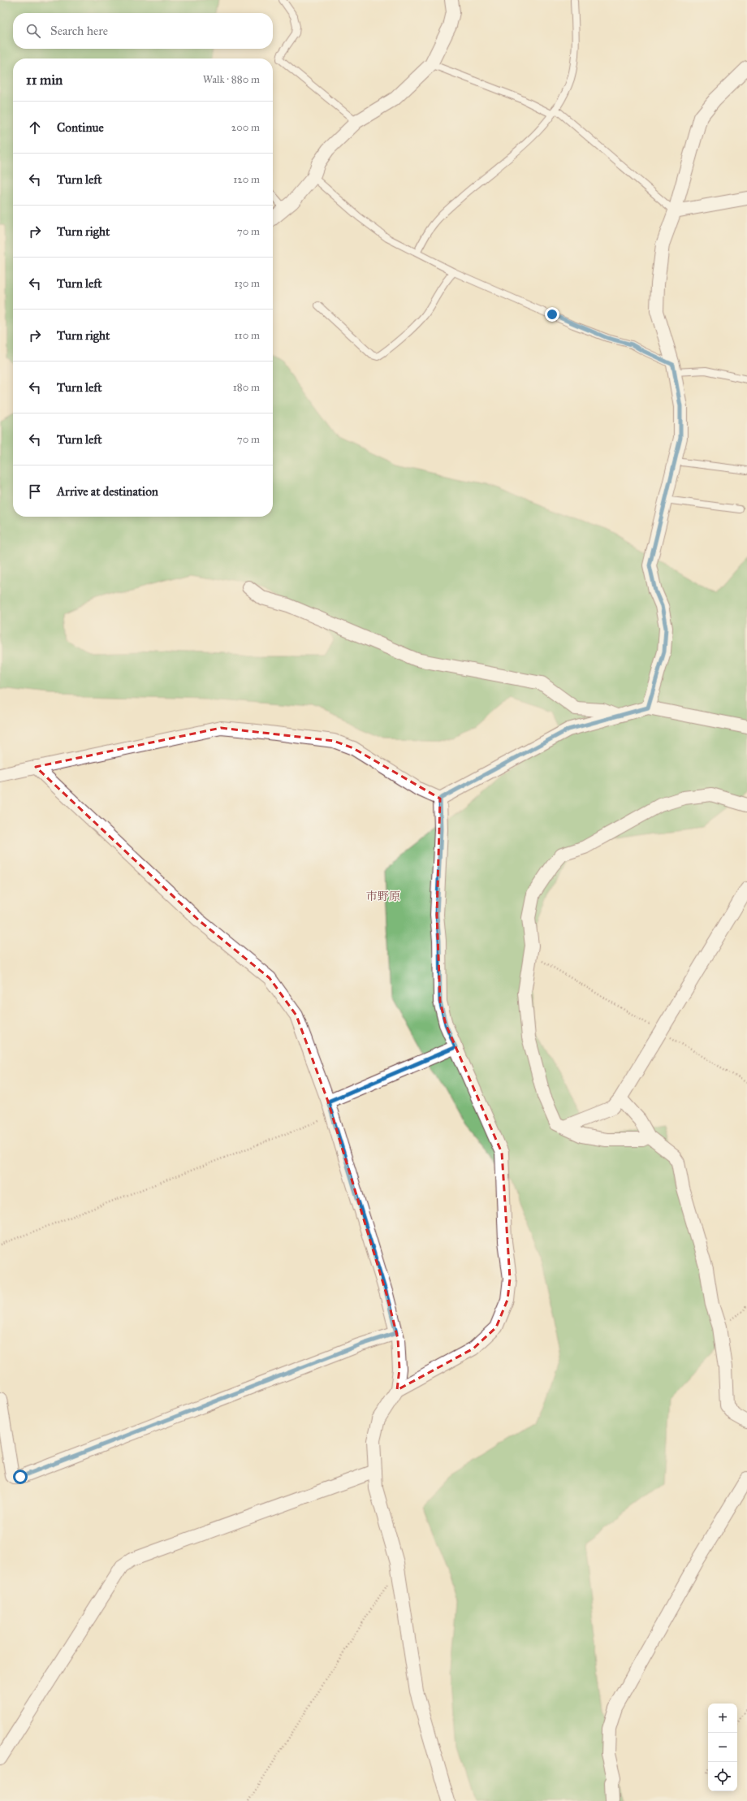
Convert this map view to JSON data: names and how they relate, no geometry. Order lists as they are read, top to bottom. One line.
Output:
{"districts":["市野原"],"page":{"search":"Search here","heading":["11 min","Walk · 880 m"],"list":[["Continue","200 m"],["Turn left","120 m"],["Turn right","70 m"],["Turn left","130 m"],["Turn right","110 m"],["Turn left","180 m"],["Turn left","70 m"],"Arrive at destination"],"map_buttons":["+","−"]}}
